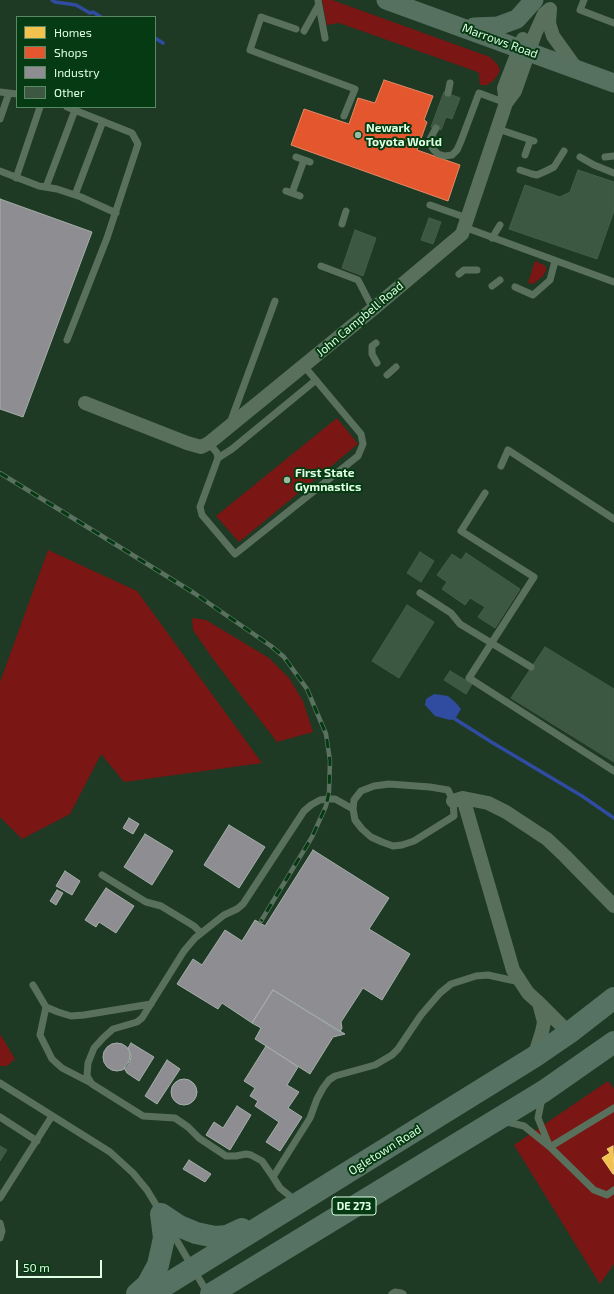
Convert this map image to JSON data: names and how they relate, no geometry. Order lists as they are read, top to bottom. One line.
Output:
{"streets":{"main road":["Ogletown Road","DE 273"],"street":["Marrows Road","John Campbell Road"]},"crossings":[["Marrows Road","John Campbell Road"]],"places":["Newark Toyota World","First State Gymnastics"],"legend":["Homes","Shops","Industry","Other"],"scale_bar":"50 m"}
